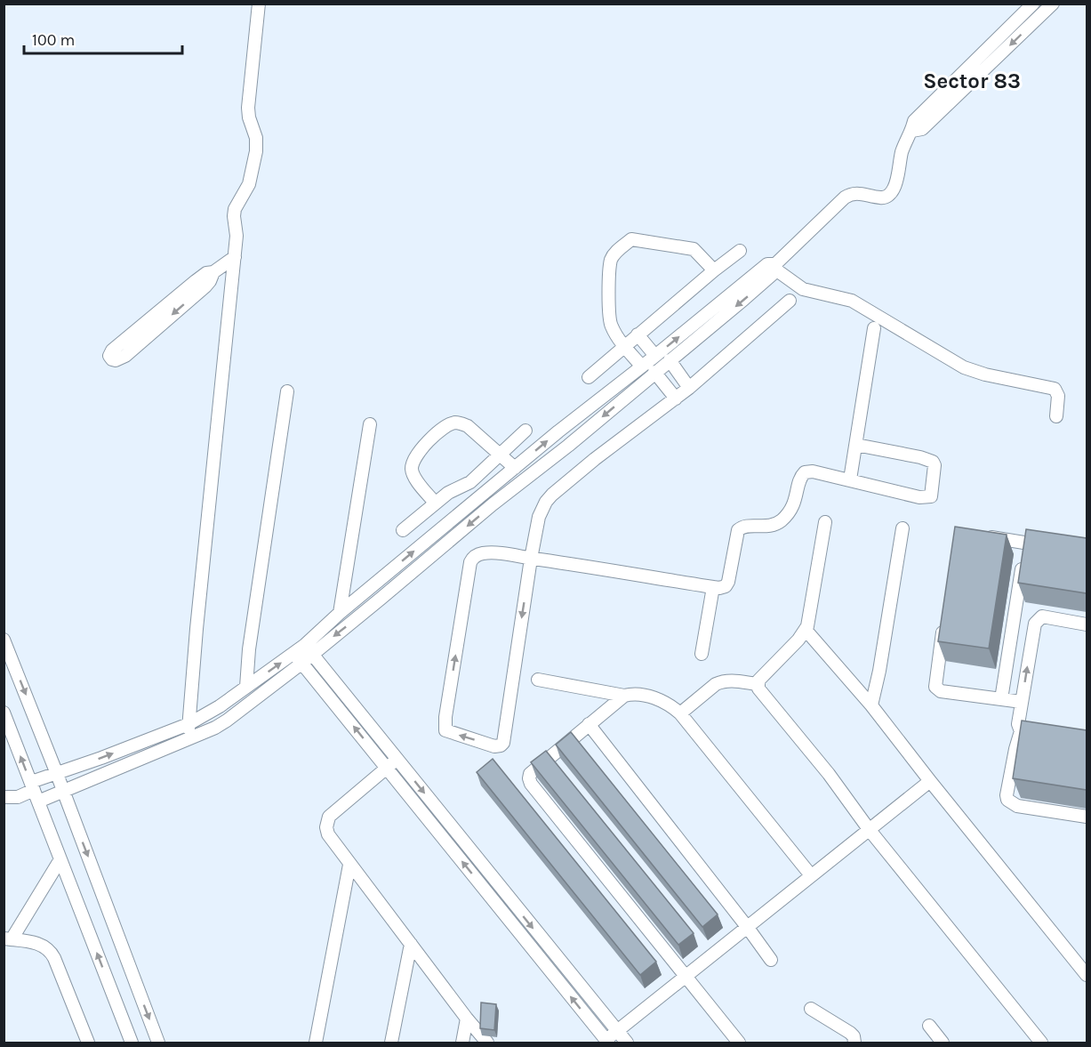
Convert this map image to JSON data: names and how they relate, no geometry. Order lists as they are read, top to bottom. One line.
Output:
{"districts":["Sector 83"],"scale_bar":"100 m"}
